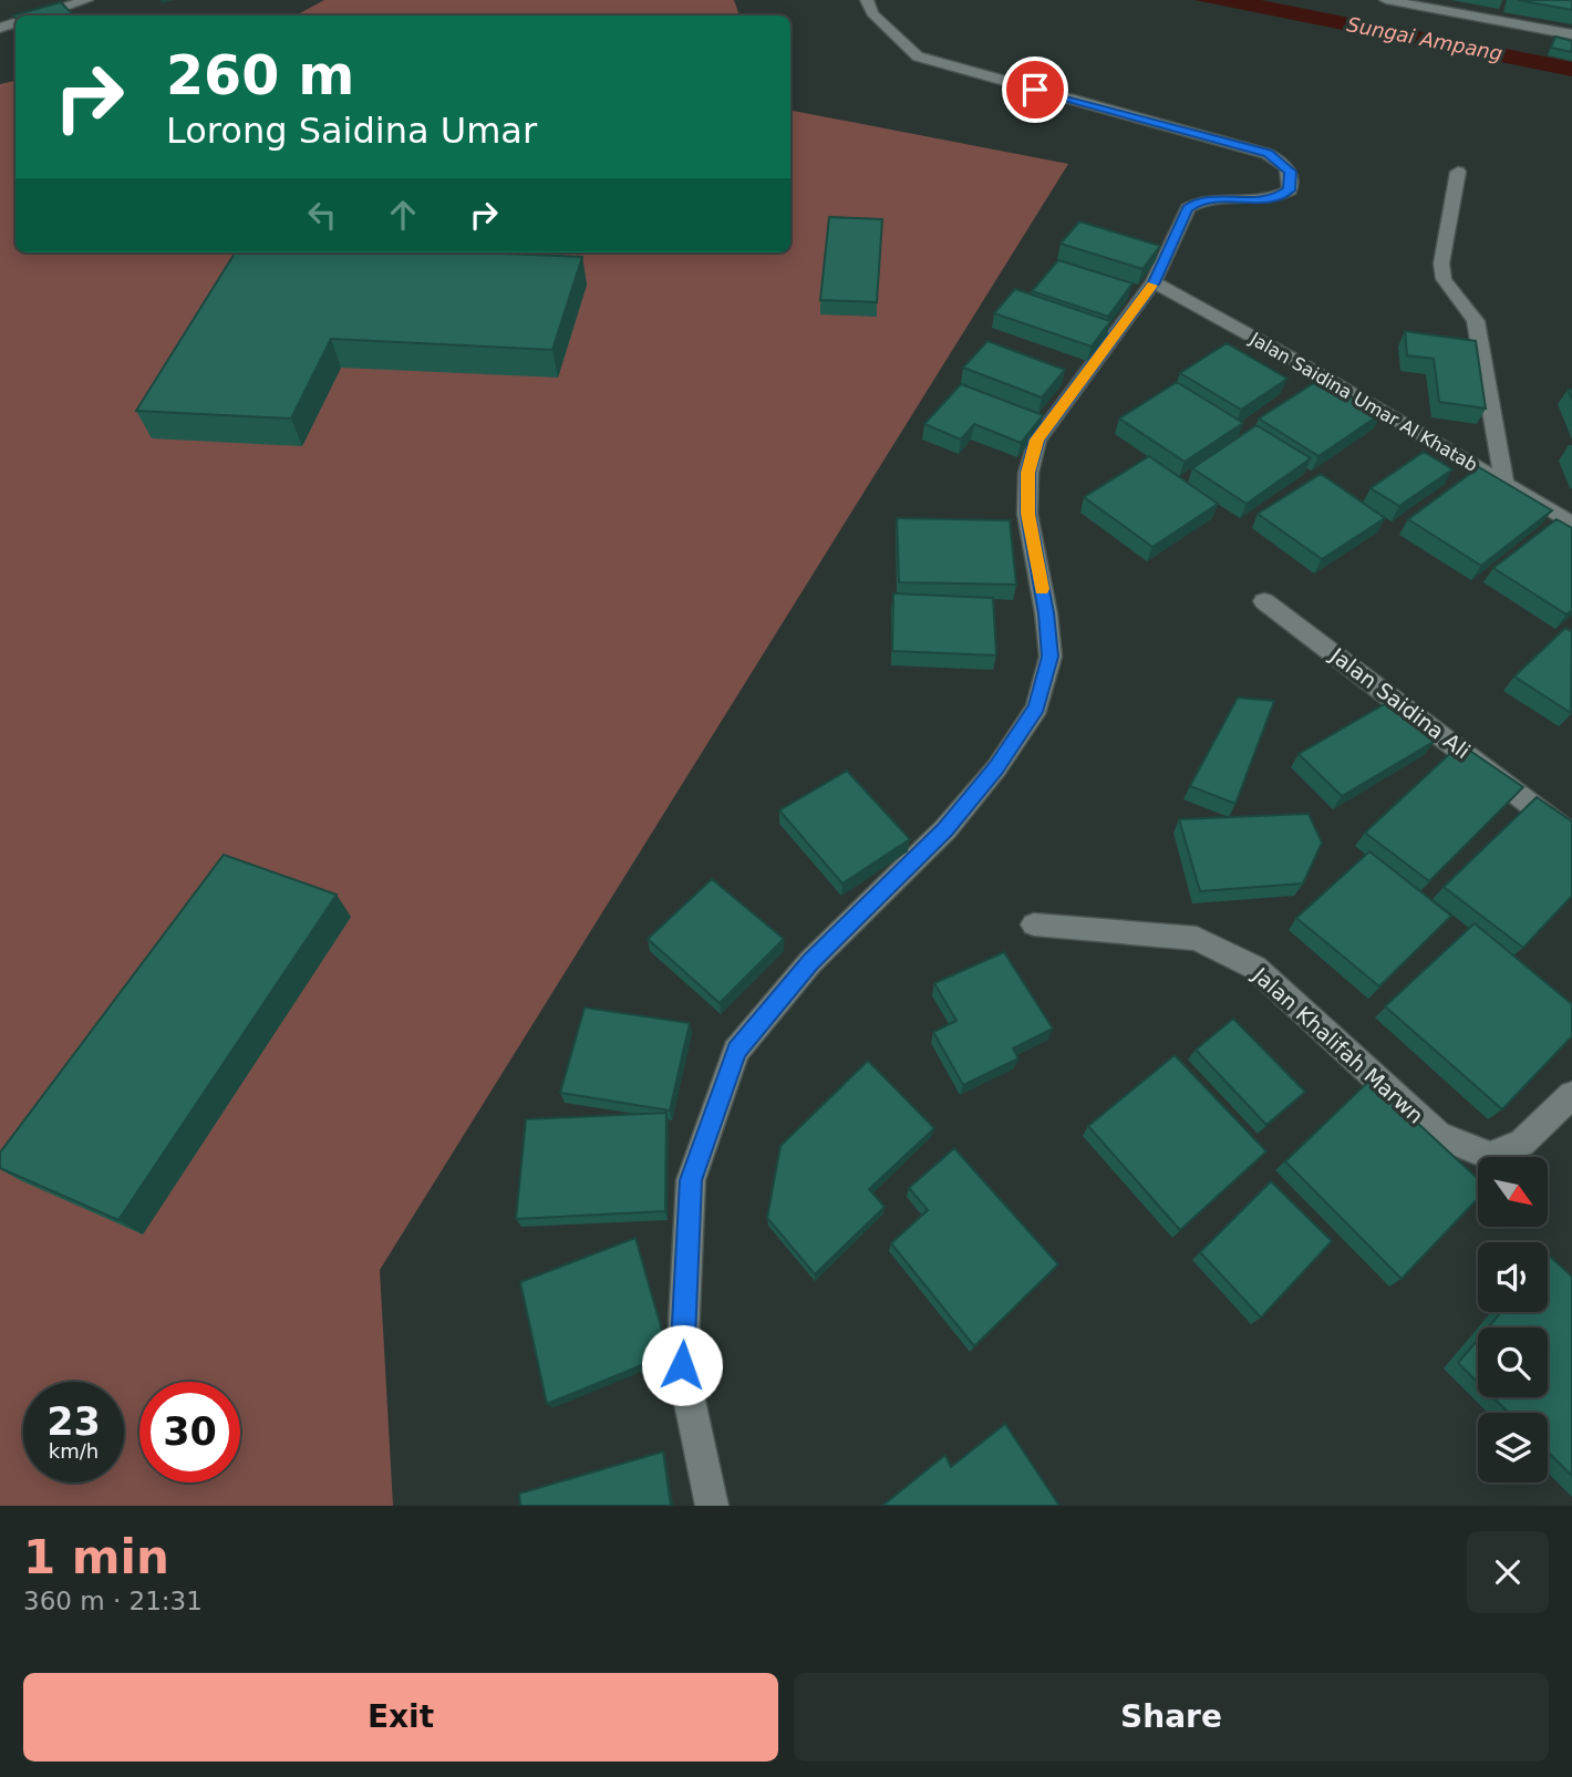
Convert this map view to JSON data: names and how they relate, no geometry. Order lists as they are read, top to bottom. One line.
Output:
{"streets":{"street":["Jalan Saidina Umar Al Khatab","Jalan Saidina Ali","Jalan Khalifah Marwn"]},"water":["Sungai Ampang"],"north":"bottom right","page":{"turn":["260 m","Lorong Saidina Umar"],"speed":"23 km/h","limit":"30","heading":["1 min","360 m · 21:31"],"buttons":["Exit","Share"]}}
